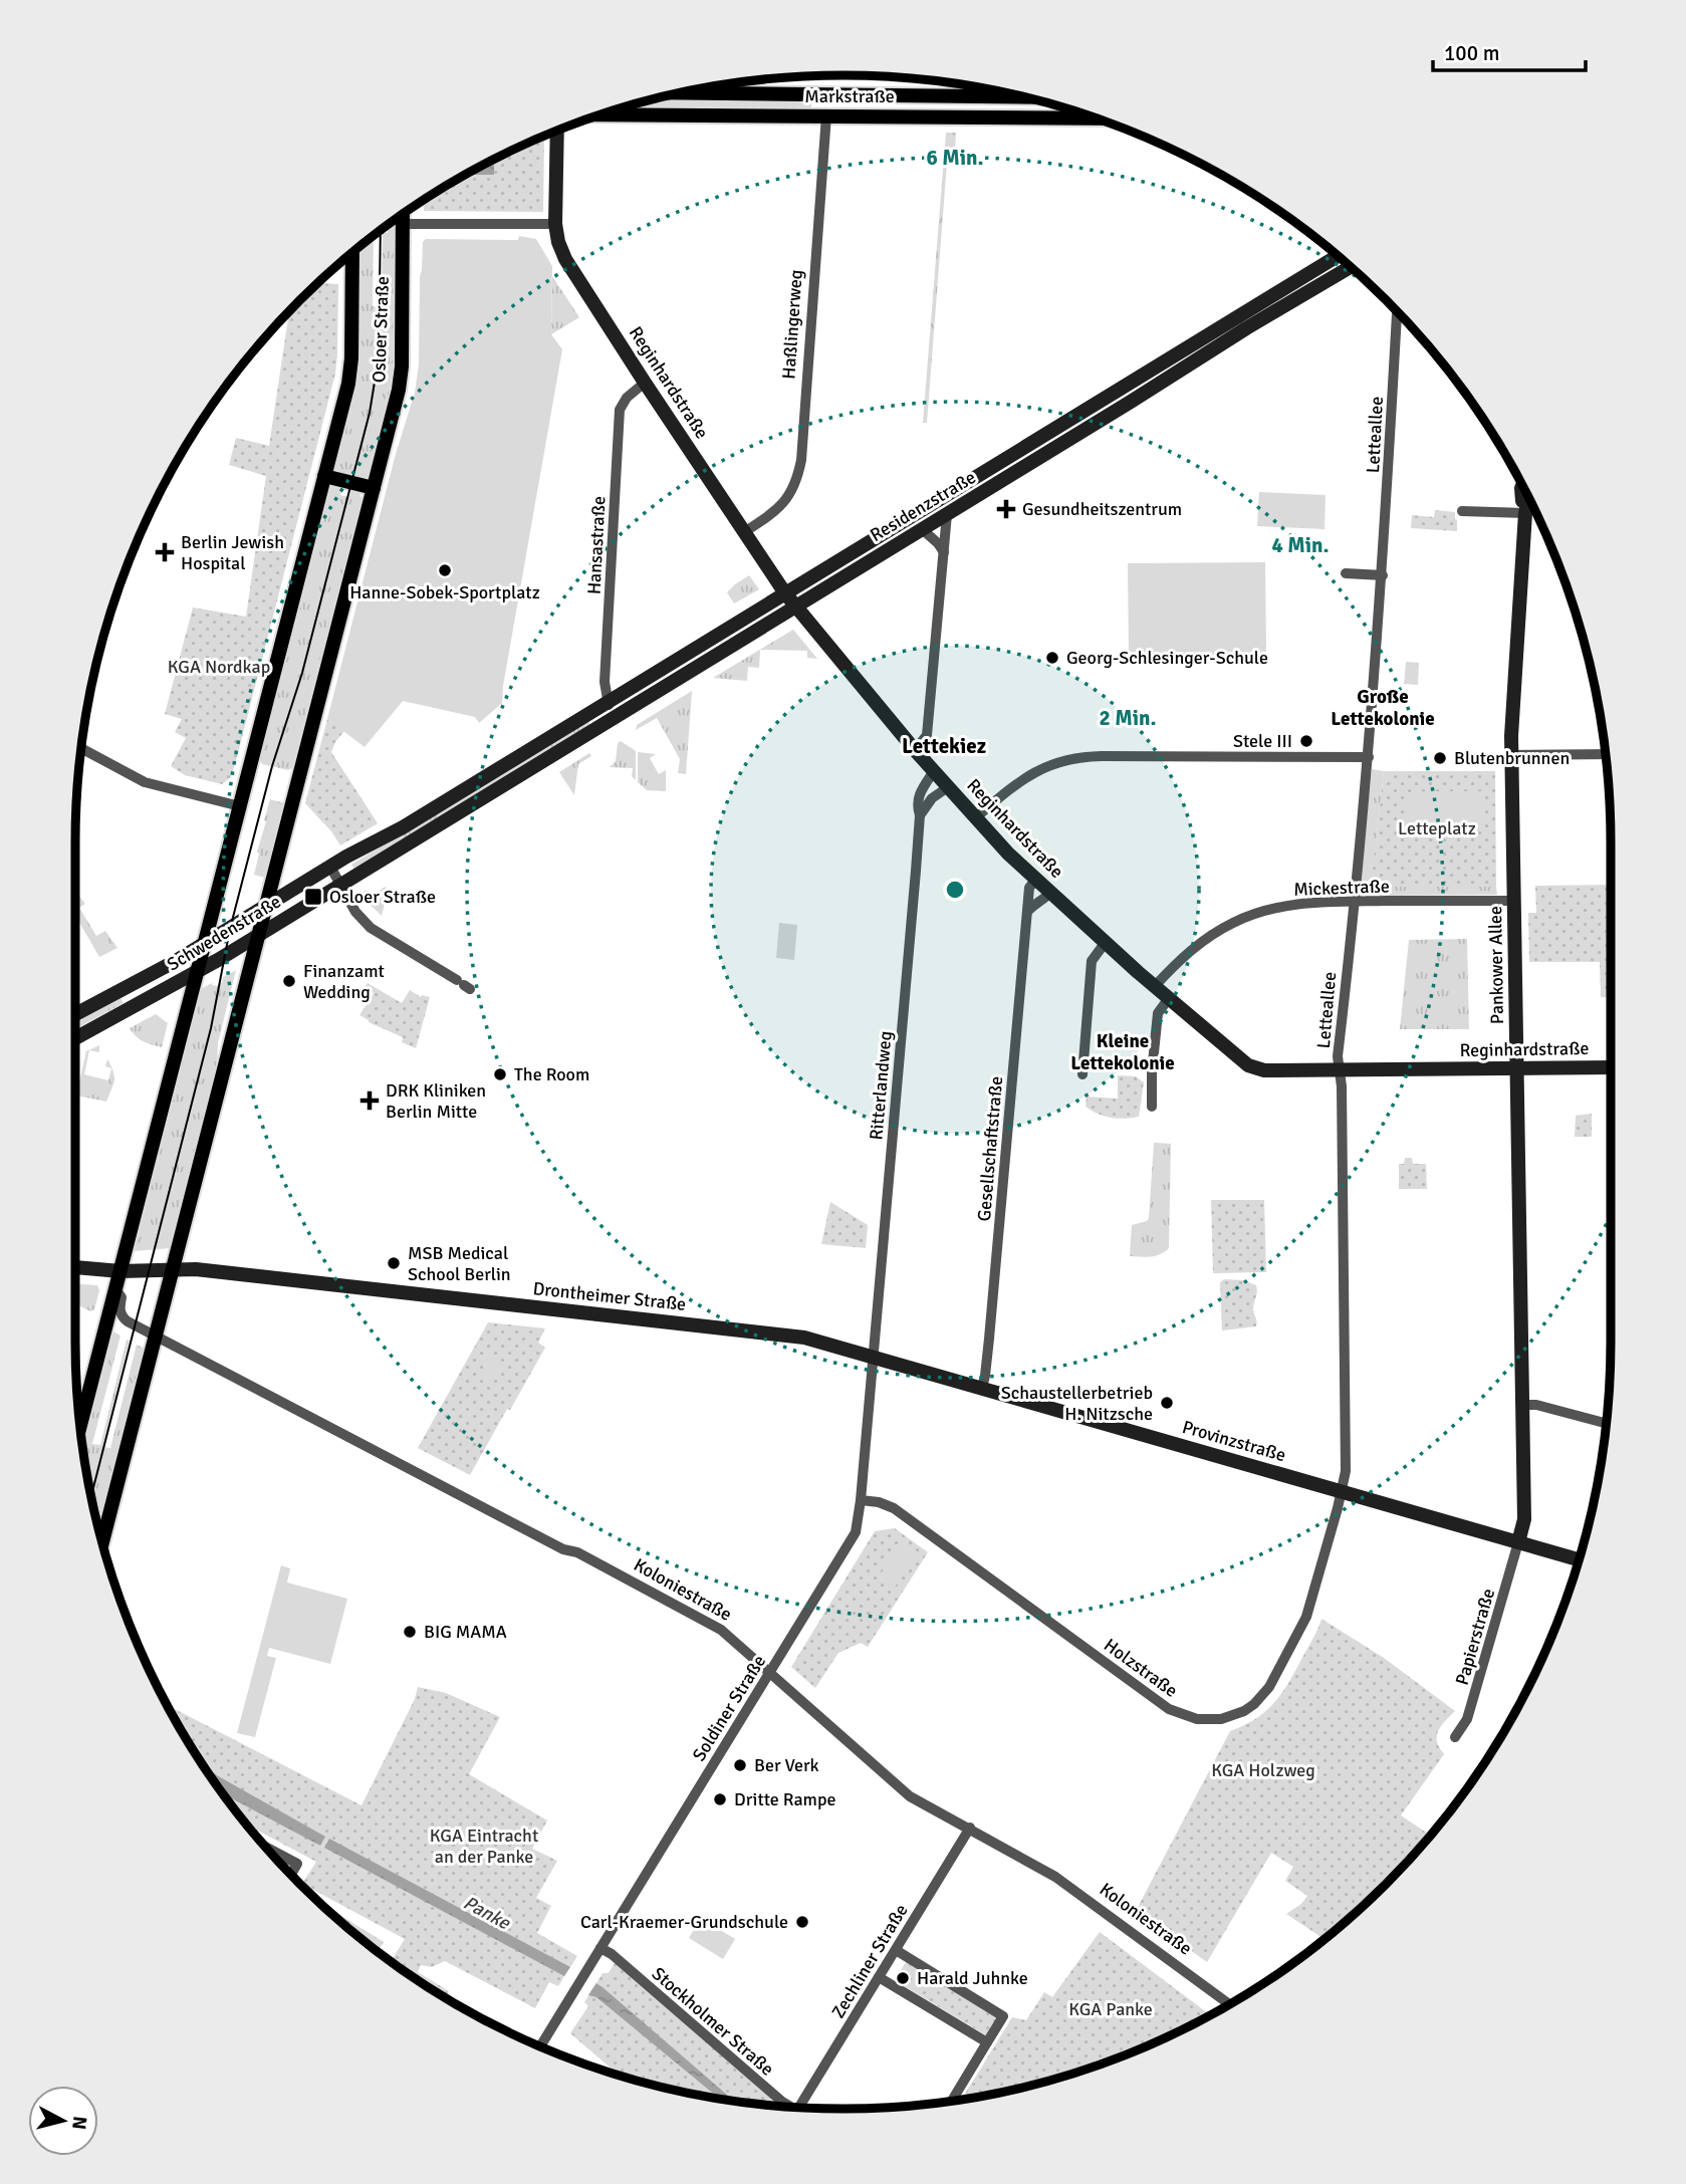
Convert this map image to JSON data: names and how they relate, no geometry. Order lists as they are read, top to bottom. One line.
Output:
{"streets":{"main road":["Markstraße","Haßlingerweg","Osloer Straße","Reginhardstraße","Residenzstraße","Schwedenstraße","Pankower Allee","Drontheimer Straße","Provinzstraße"],"street":["Letteallee","Hansastraße","Mickestraße","Ritterlandweg","Gesellschaftstraße","Koloniestraße","Papierstraße","Holzstraße","Soldiner Straße","Zechliner Straße","Stockholmer Straße"]},"crossings":[["Markstraße","Haßlingerweg"],["Haßlingerweg","Reginhardstraße"],["Osloer Straße","Schwedenstraße"],["Osloer Straße","Drontheimer Straße"],["Osloer Straße","Koloniestraße"],["Reginhardstraße","Letteallee"],["Reginhardstraße","Residenzstraße"],["Reginhardstraße","Hansastraße"],["Reginhardstraße","Mickestraße"],["Reginhardstraße","Pankower Allee"],["Reginhardstraße","Ritterlandweg"],["Reginhardstraße","Gesellschaftstraße"],["Letteallee","Mickestraße"],["Letteallee","Provinzstraße"],["Letteallee","Holzstraße"],["Residenzstraße","Hansastraße"],["Residenzstraße","Schwedenstraße"],["Mickestraße","Pankower Allee"],["Pankower Allee","Provinzstraße"],["Pankower Allee","Papierstraße"],["Ritterlandweg","Drontheimer Straße"],["Ritterlandweg","Provinzstraße"],["Ritterlandweg","Soldiner Straße"],["Gesellschaftstraße","Provinzstraße"],["Drontheimer Straße","Provinzstraße"],["Drontheimer Straße","Soldiner Straße"],["Provinzstraße","Papierstraße"],["Provinzstraße","Holzstraße"],["Provinzstraße","Soldiner Straße"],["Koloniestraße","Soldiner Straße"],["Koloniestraße","Zechliner Straße"],["Holzstraße","Soldiner Straße"],["Soldiner Straße","Stockholmer Straße"]],"districts":["Große Lettekolonie","Lettekiez","Kleine Lettekolonie"],"water":["Panke"],"parks":["KGA Nordkap","Letteplatz","KGA Holzweg","KGA Eintracht an der Panke","KGA Panke"],"places":{"health":["Gesundheitszentrum","Berlin Jewish Hospital","DRK Kliniken Berlin Mitte"],"other":["Hanne-Sobek-Sportplatz","Georg-Schlesinger-Schule","Stele III","Blutenbrunnen","Finanzamt Wedding","The Room","MSB Medical School Berlin","Schaustellerbetrieb H. Nitzsche","BIG MAMA","Ber Verk","Dritte Rampe","Carl-Kraemer-Grundschule","Harald Juhnke"],"transit":["Osloer Straße"]},"scale_bar":"100 m","north":"right","rings":["6 Min.","4 Min.","2 Min."]}
